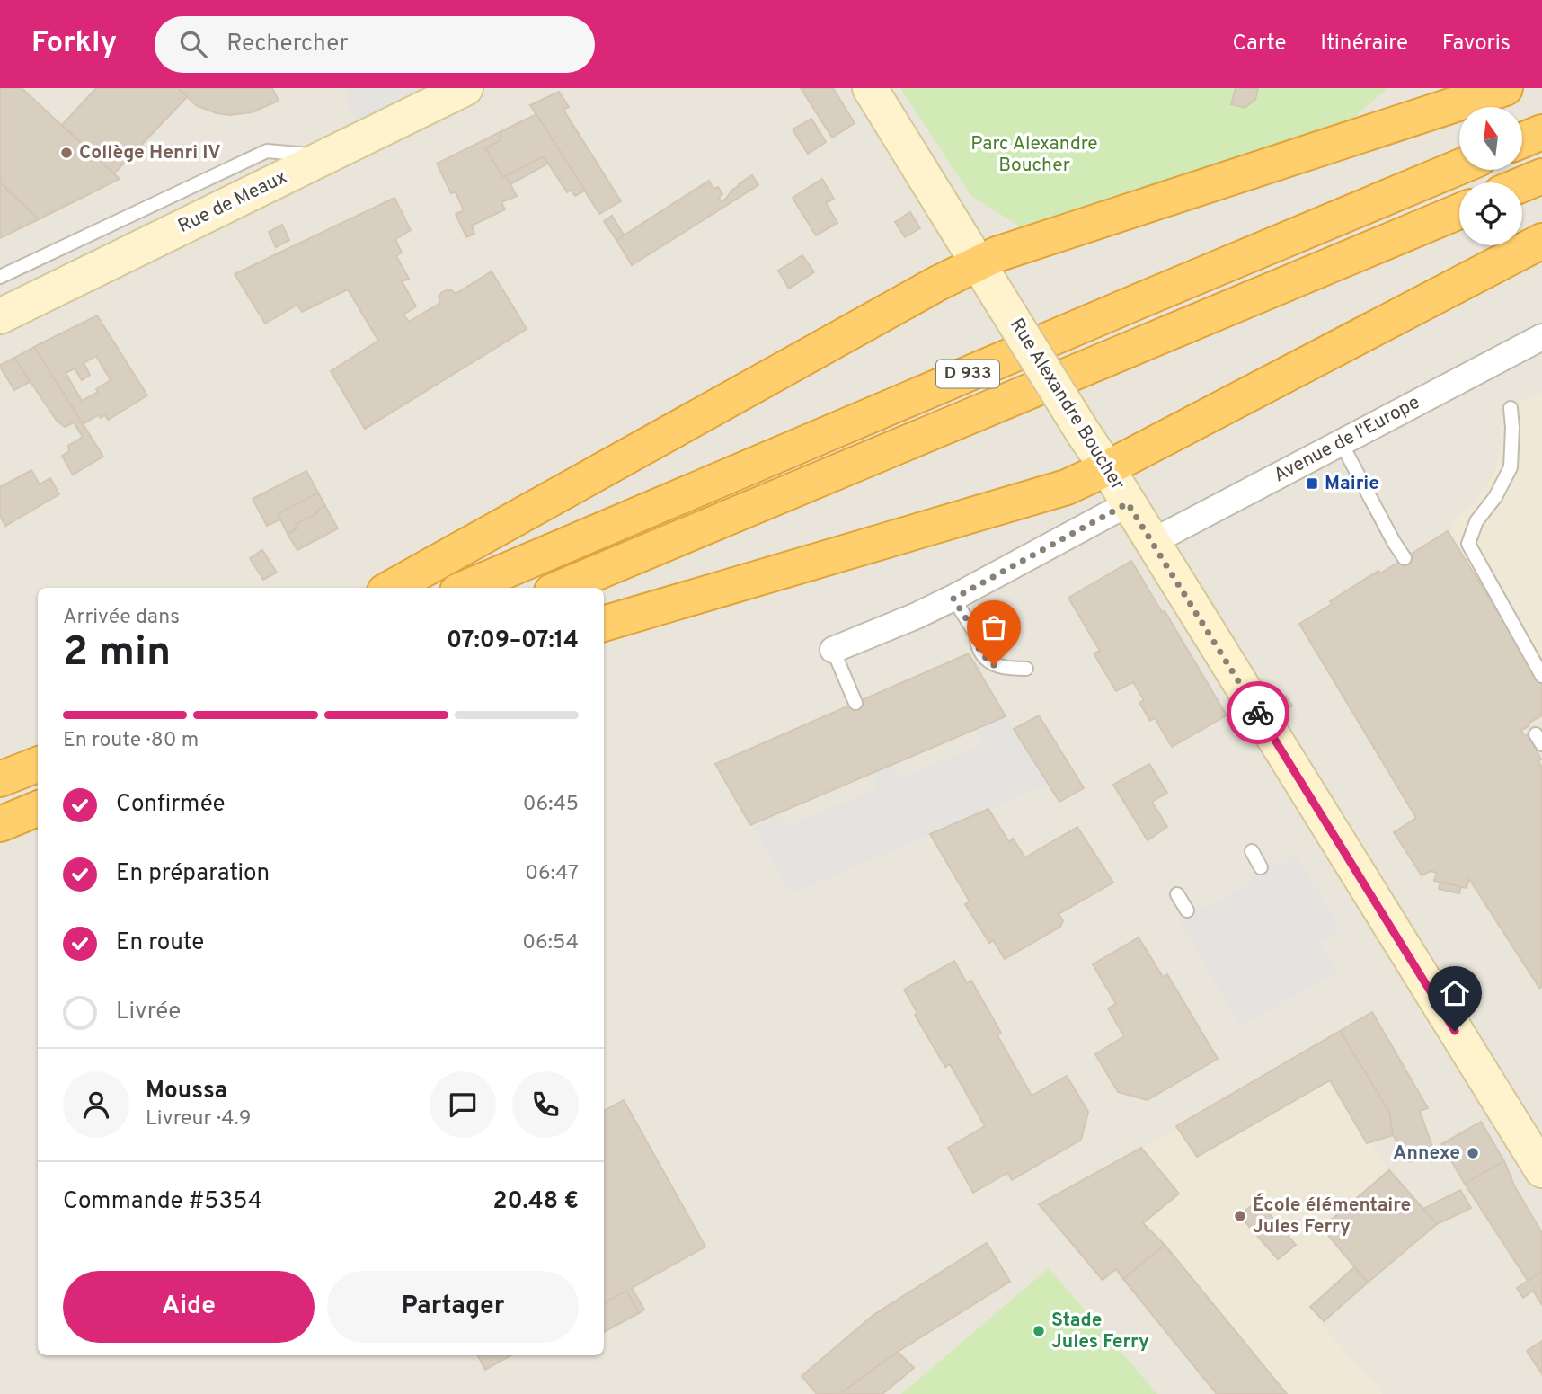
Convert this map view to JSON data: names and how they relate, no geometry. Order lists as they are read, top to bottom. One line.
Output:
{"streets":{"highway":["D 933"],"main road":["Rue de Meaux","Rue Alexandre Boucher"],"street":["Avenue de l'Europe"]},"crossings":[["Rue Alexandre Boucher","Avenue de l'Europe"]],"parks":["Parc Alexandre Boucher"],"places":{"other":["Collège Henri IV","Annexe","École élémentaire Jules Ferry","Stade Jules Ferry"],"transit":["Mairie"]},"north":"top","page":{"header":"Forkly","search":"Rechercher","nav":["Carte","Itinéraire","Favoris"],"heading":["2 min","Arrivée dans","07:09–07:14"],"panel":["Moussa","Livreur · 4.9","Commande #5354","20.48 €"],"bar":"En route · 80 m","list":[["Confirmée","06:45"],["En préparation","06:47"],["En route","06:54"],"Livrée"],"buttons":["Aide","Partager"]}}
